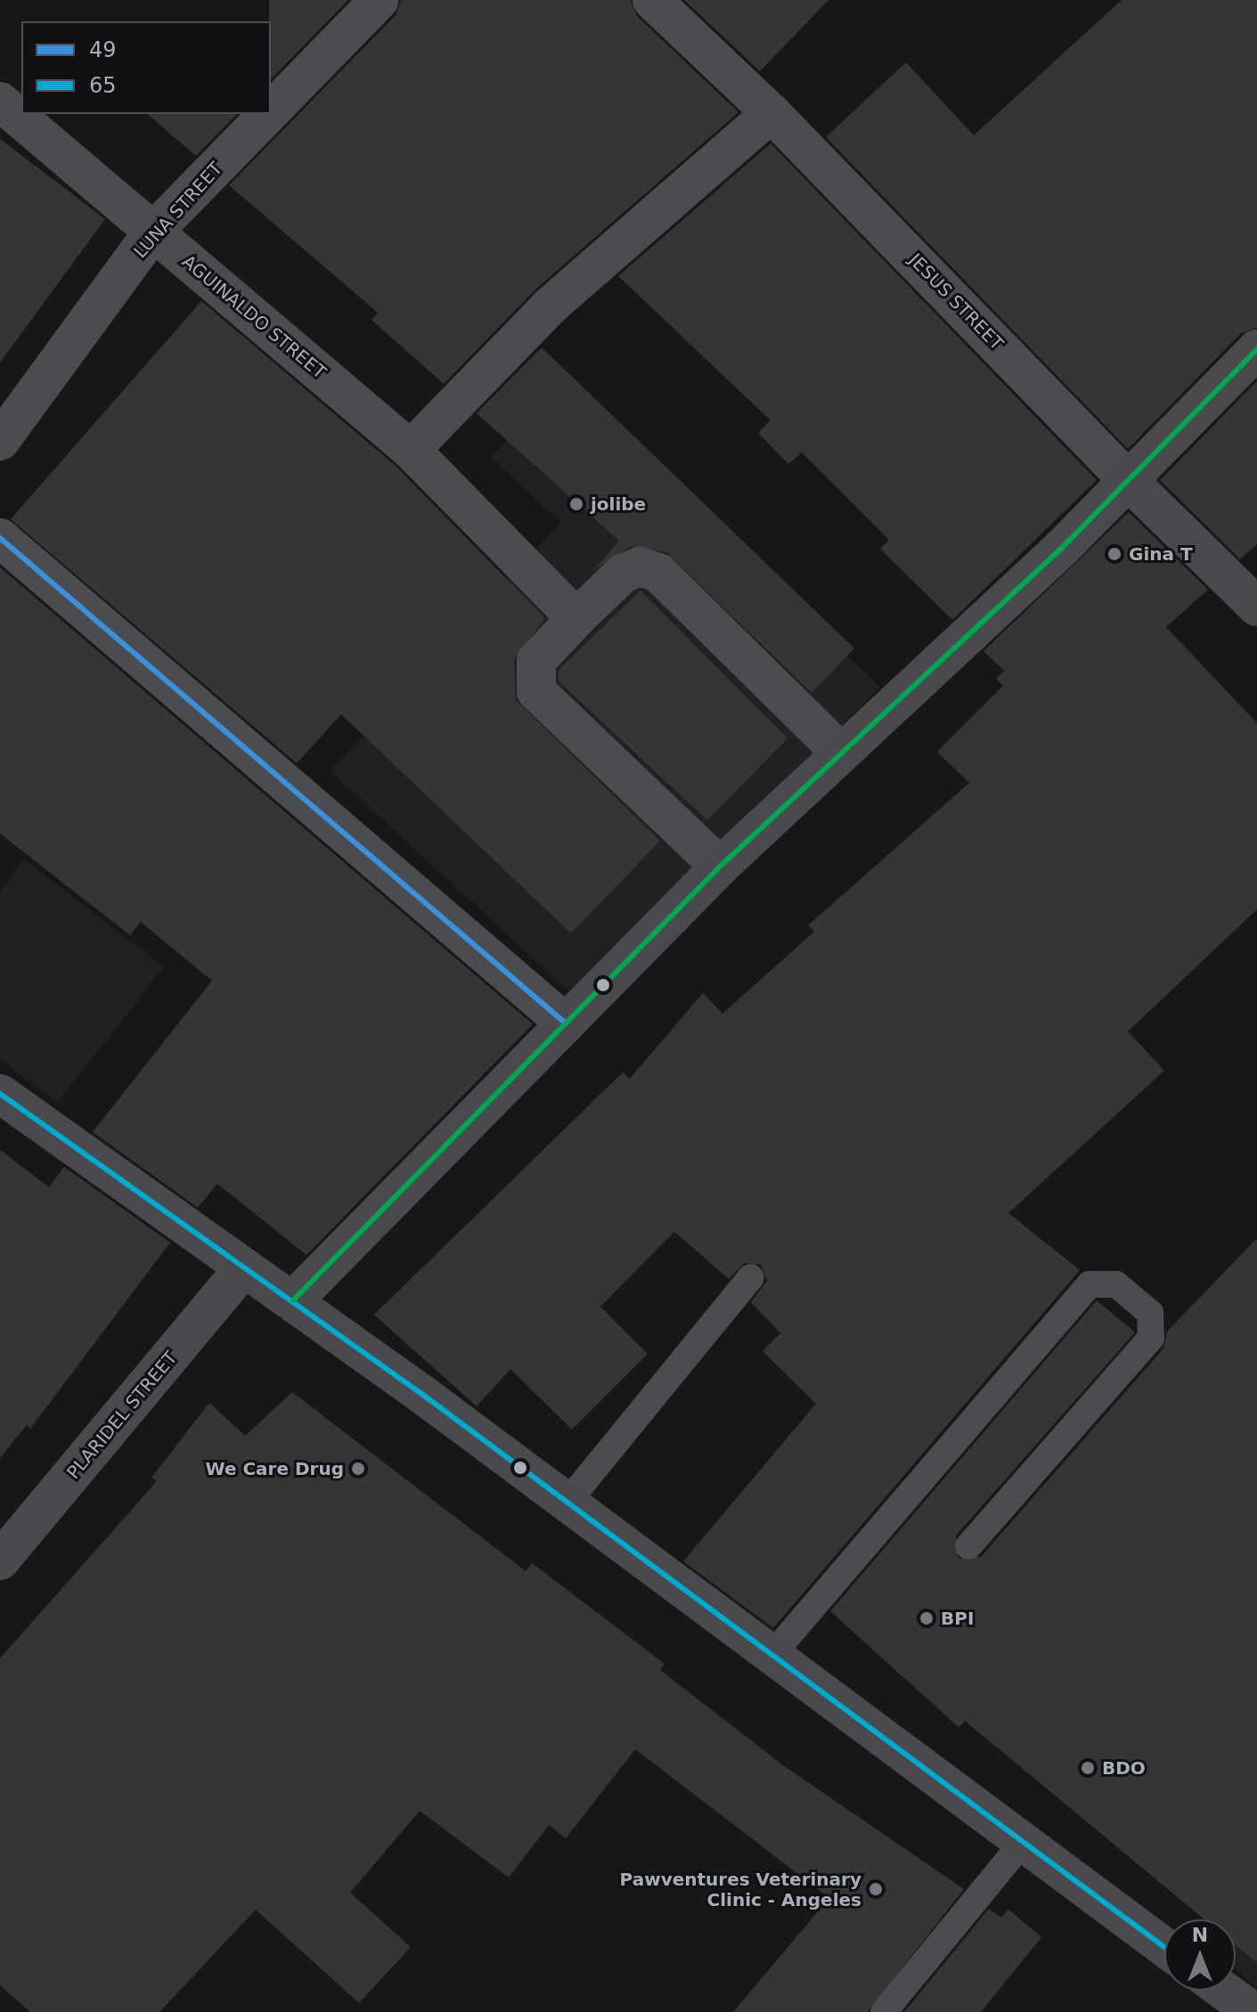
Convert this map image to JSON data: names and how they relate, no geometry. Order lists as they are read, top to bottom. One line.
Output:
{"streets":{"street":["LUNA STREET","JESUS STREET","AGUINALDO STREET","PLARIDEL STREET"]},"crossings":[["LUNA STREET","AGUINALDO STREET"]],"places":["jolibe","Gina T","We Care Drug","BPI","BDO","Pawventures Veterinary Clinic - Angeles"],"lines":["transit line 49","transit line 65"],"legend":["49","65"],"north":"top"}
